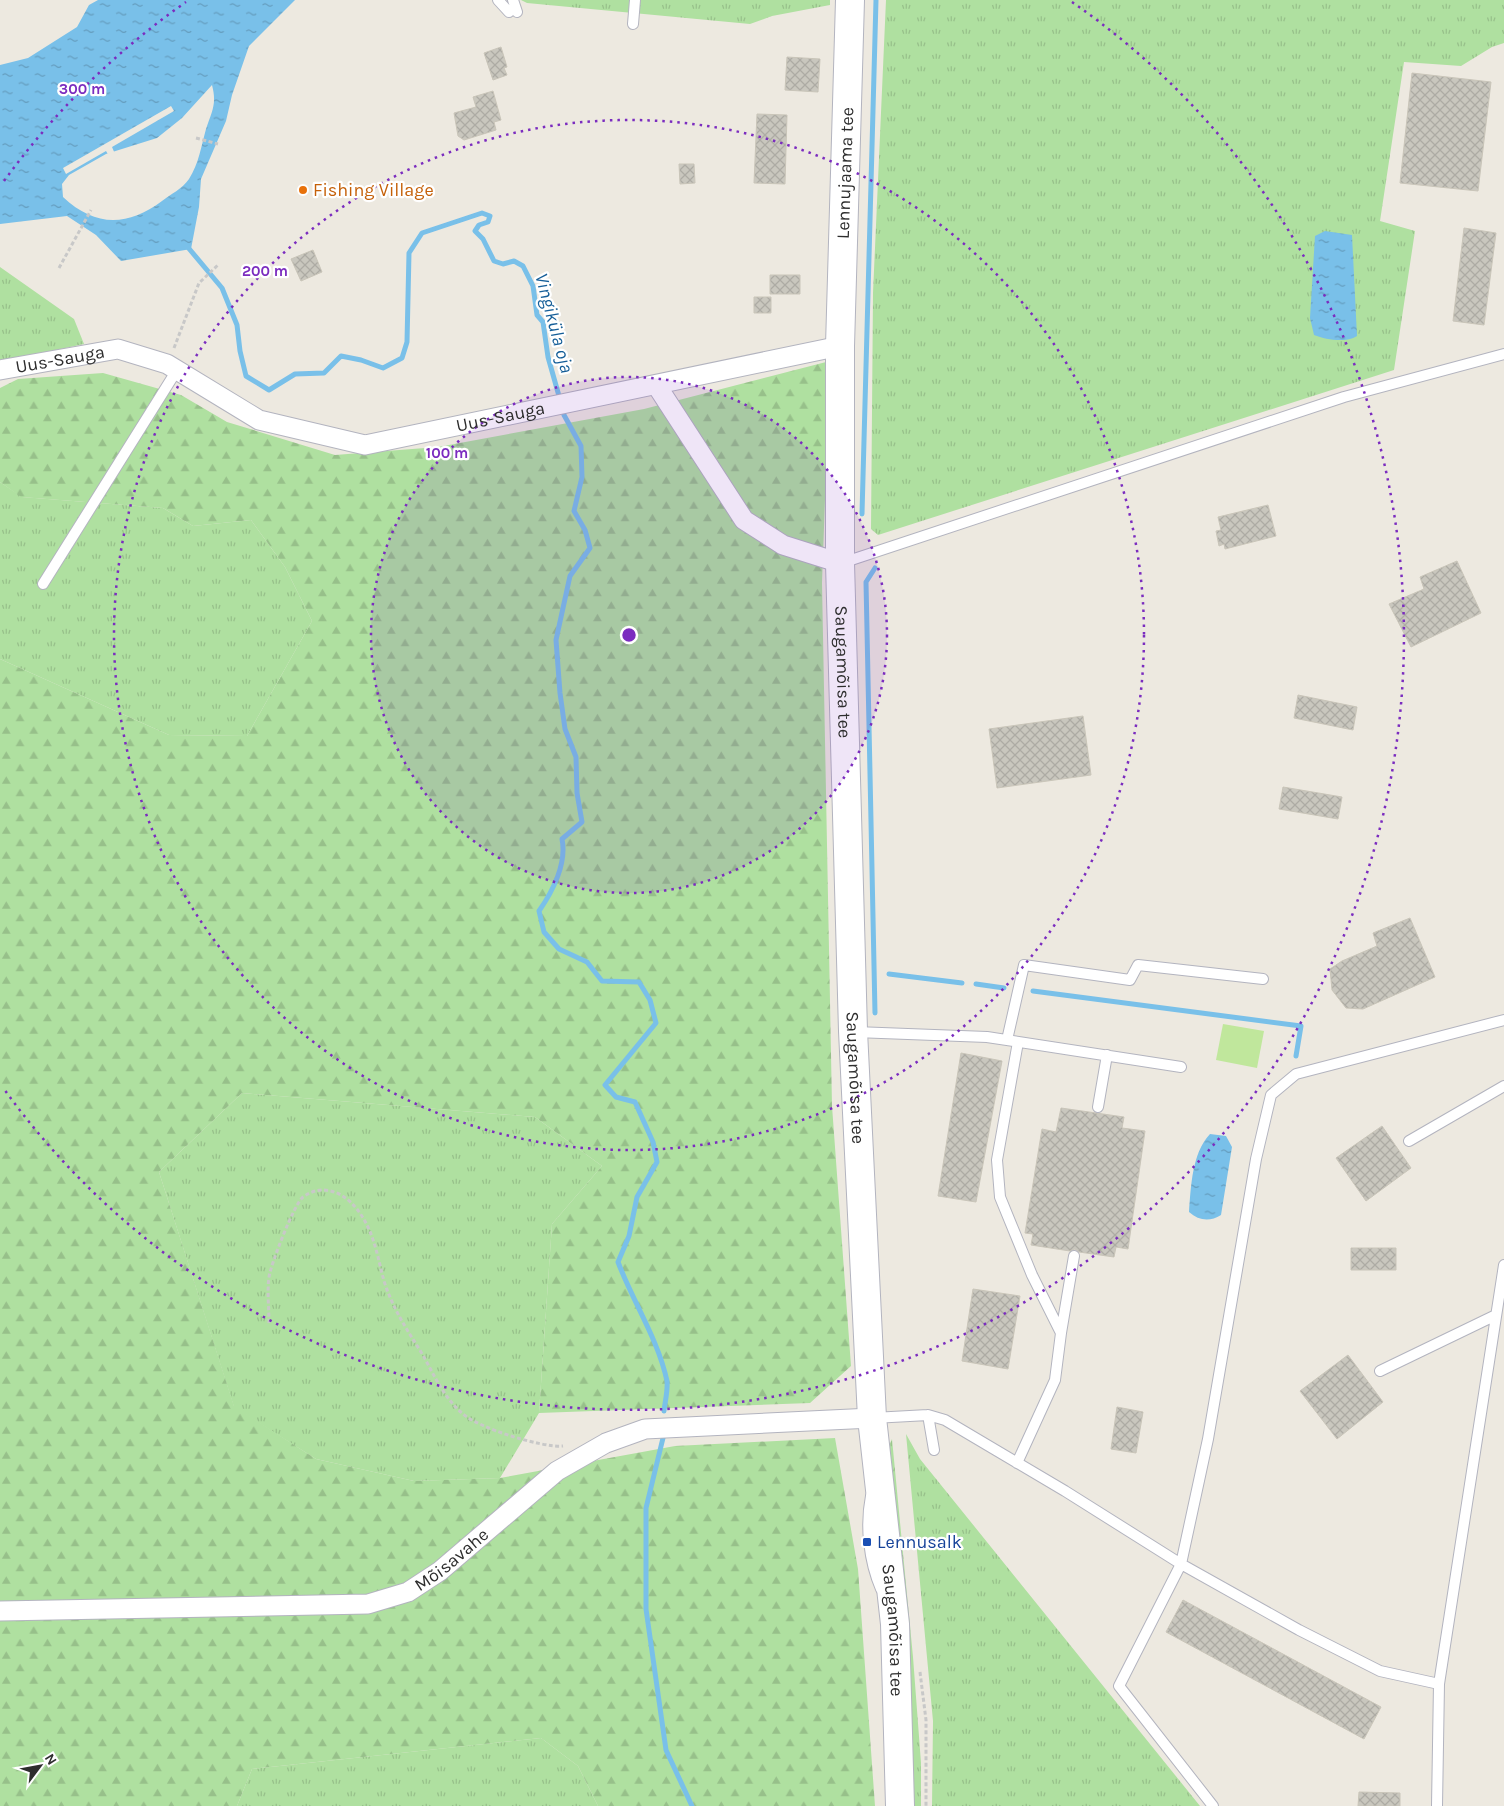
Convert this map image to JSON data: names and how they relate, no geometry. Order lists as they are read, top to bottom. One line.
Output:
{"streets":{"street":["Lennujaama tee","Uus-Sauga","Saugamõisa tee","Mõisavahe"]},"crossings":[["Lennujaama tee","Uus-Sauga"],["Lennujaama tee","Saugamõisa tee"],["Uus-Sauga","Saugamõisa tee"],["Saugamõisa tee","Mõisavahe"]],"water":["Vingiküla oja"],"places":{"other":["Fishing Village"],"transit":["Lennusalk"]},"north":"top right","rings":["300 m","200 m","100 m"]}
